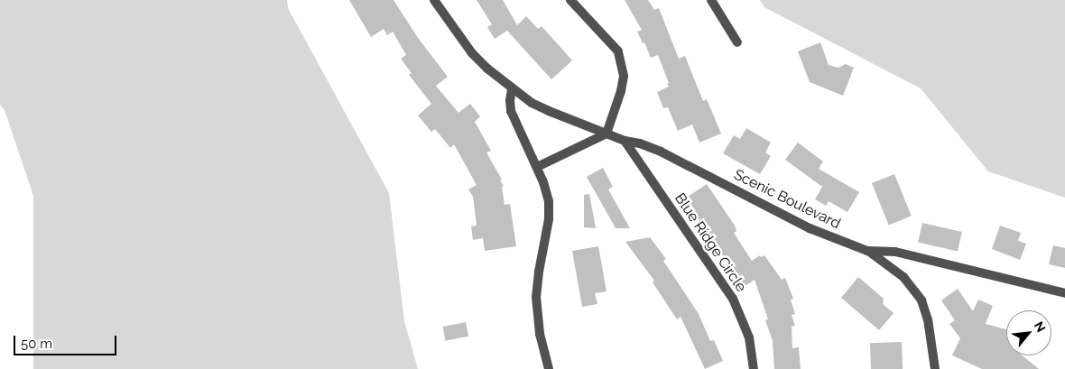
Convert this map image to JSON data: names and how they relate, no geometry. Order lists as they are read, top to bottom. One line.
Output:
{"streets":{"street":["Scenic Boulevard","Blue Ridge Circle"]},"crossings":[["Scenic Boulevard","Blue Ridge Circle"]],"scale_bar":"50 m","north":"top right"}
